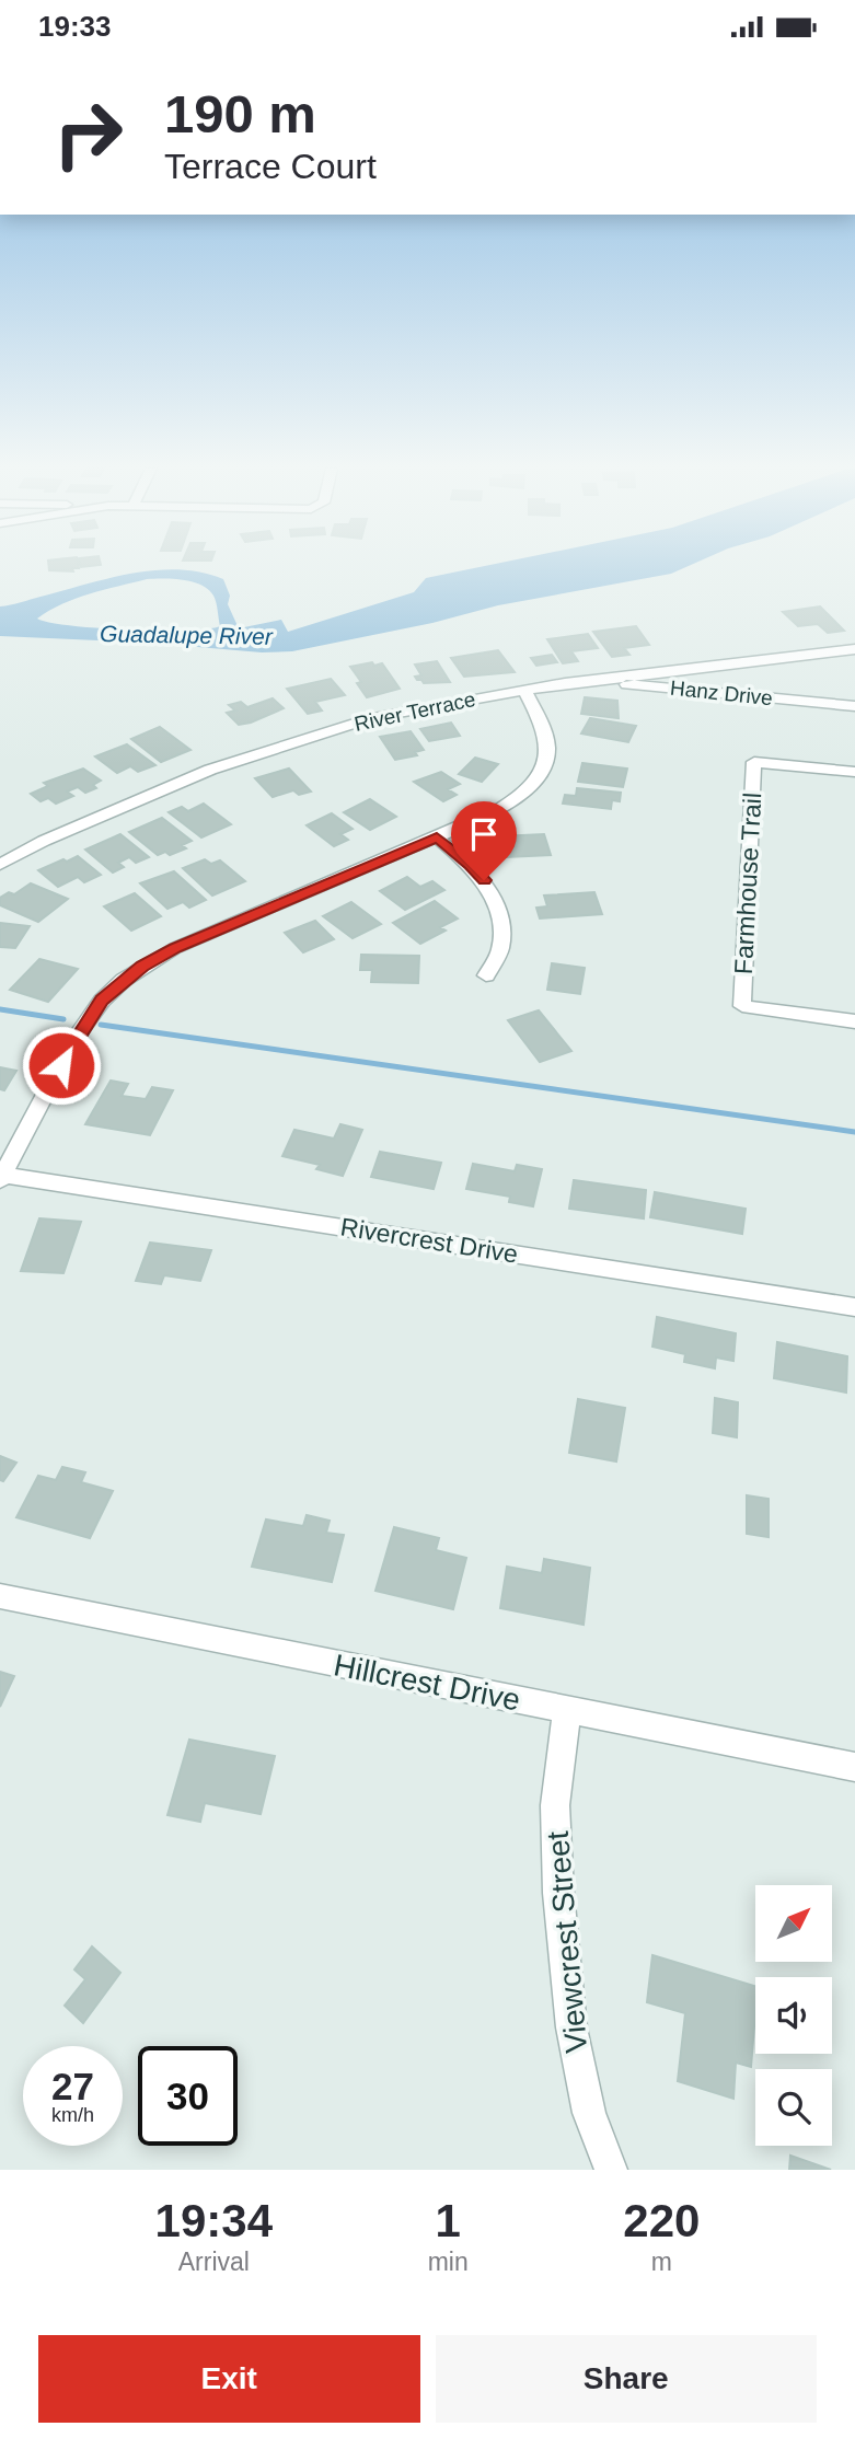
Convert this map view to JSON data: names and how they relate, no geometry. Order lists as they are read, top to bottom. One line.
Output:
{"streets":{"street":["Hanz Drive","River Terrace","Farmhouse Trail","Rivercrest Drive","Hillcrest Drive","Viewcrest Street"]},"crossings":[["Hanz Drive","River Terrace"],["Hillcrest Drive","Viewcrest Street"]],"water":["Guadalupe River"],"north":"top right","page":{"status":"19:33","turn":["190 m","Terrace Court"],"speed":"27 km/h","limit":"30","eta":["19:34","Arrival","1","min","220","m"],"buttons":["Exit","Share"]}}
